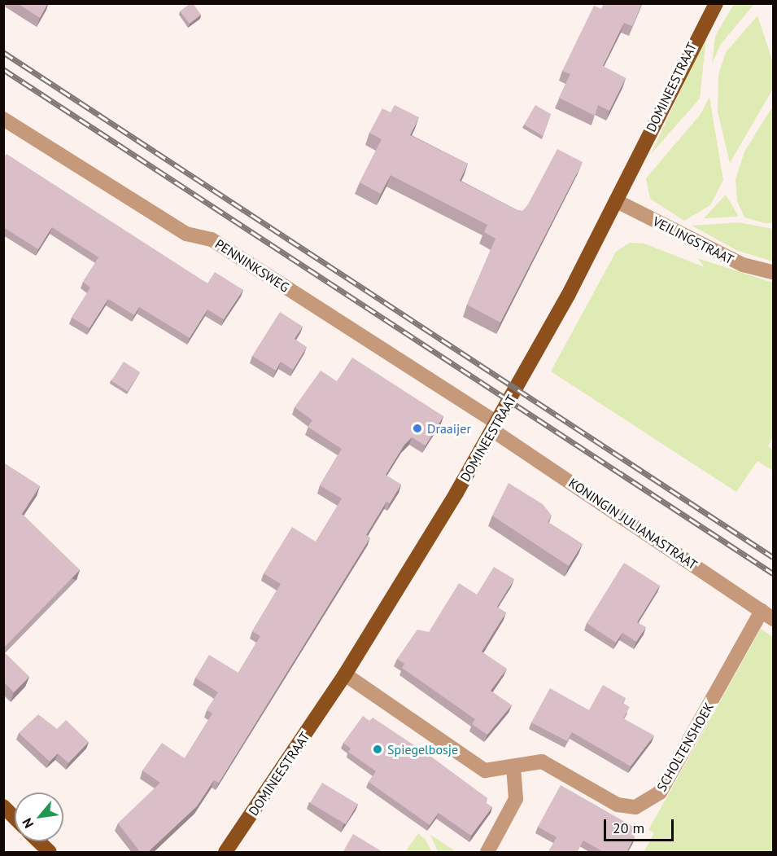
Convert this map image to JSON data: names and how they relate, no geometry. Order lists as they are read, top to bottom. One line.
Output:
{"streets":{"main road":["DOMINEESTRAAT"],"street":["VEILINGSTRAAT","PENNINKSWEG","KONINGIN JULIANASTRAAT","SCHOLTENSHOEK"]},"crossings":[["DOMINEESTRAAT","VEILINGSTRAAT"],["DOMINEESTRAAT","PENNINKSWEG"],["DOMINEESTRAAT","KONINGIN JULIANASTRAAT"],["DOMINEESTRAAT","SCHOLTENSHOEK"],["PENNINKSWEG","KONINGIN JULIANASTRAAT"],["KONINGIN JULIANASTRAAT","SCHOLTENSHOEK"]],"places":["Draaijer","Spiegelbosje"],"scale_bar":"20 m","north":"bottom left"}
